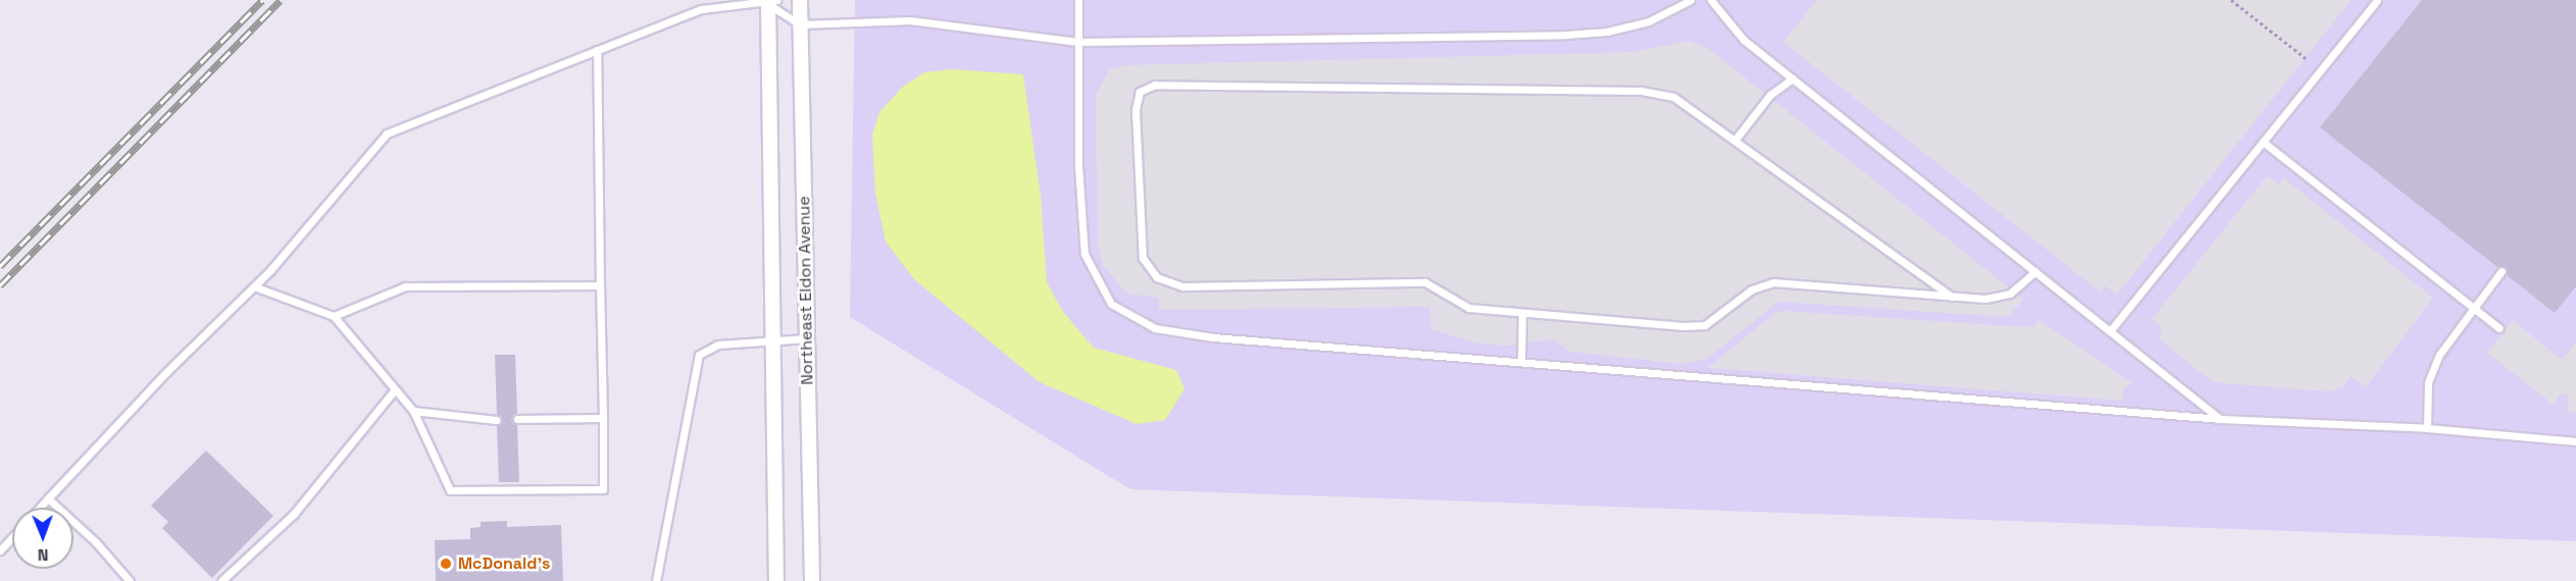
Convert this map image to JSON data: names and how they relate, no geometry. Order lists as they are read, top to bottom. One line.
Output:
{"streets":{"street":["Northeast Eldon Avenue"]},"places":["McDonald's"],"north":"bottom"}
